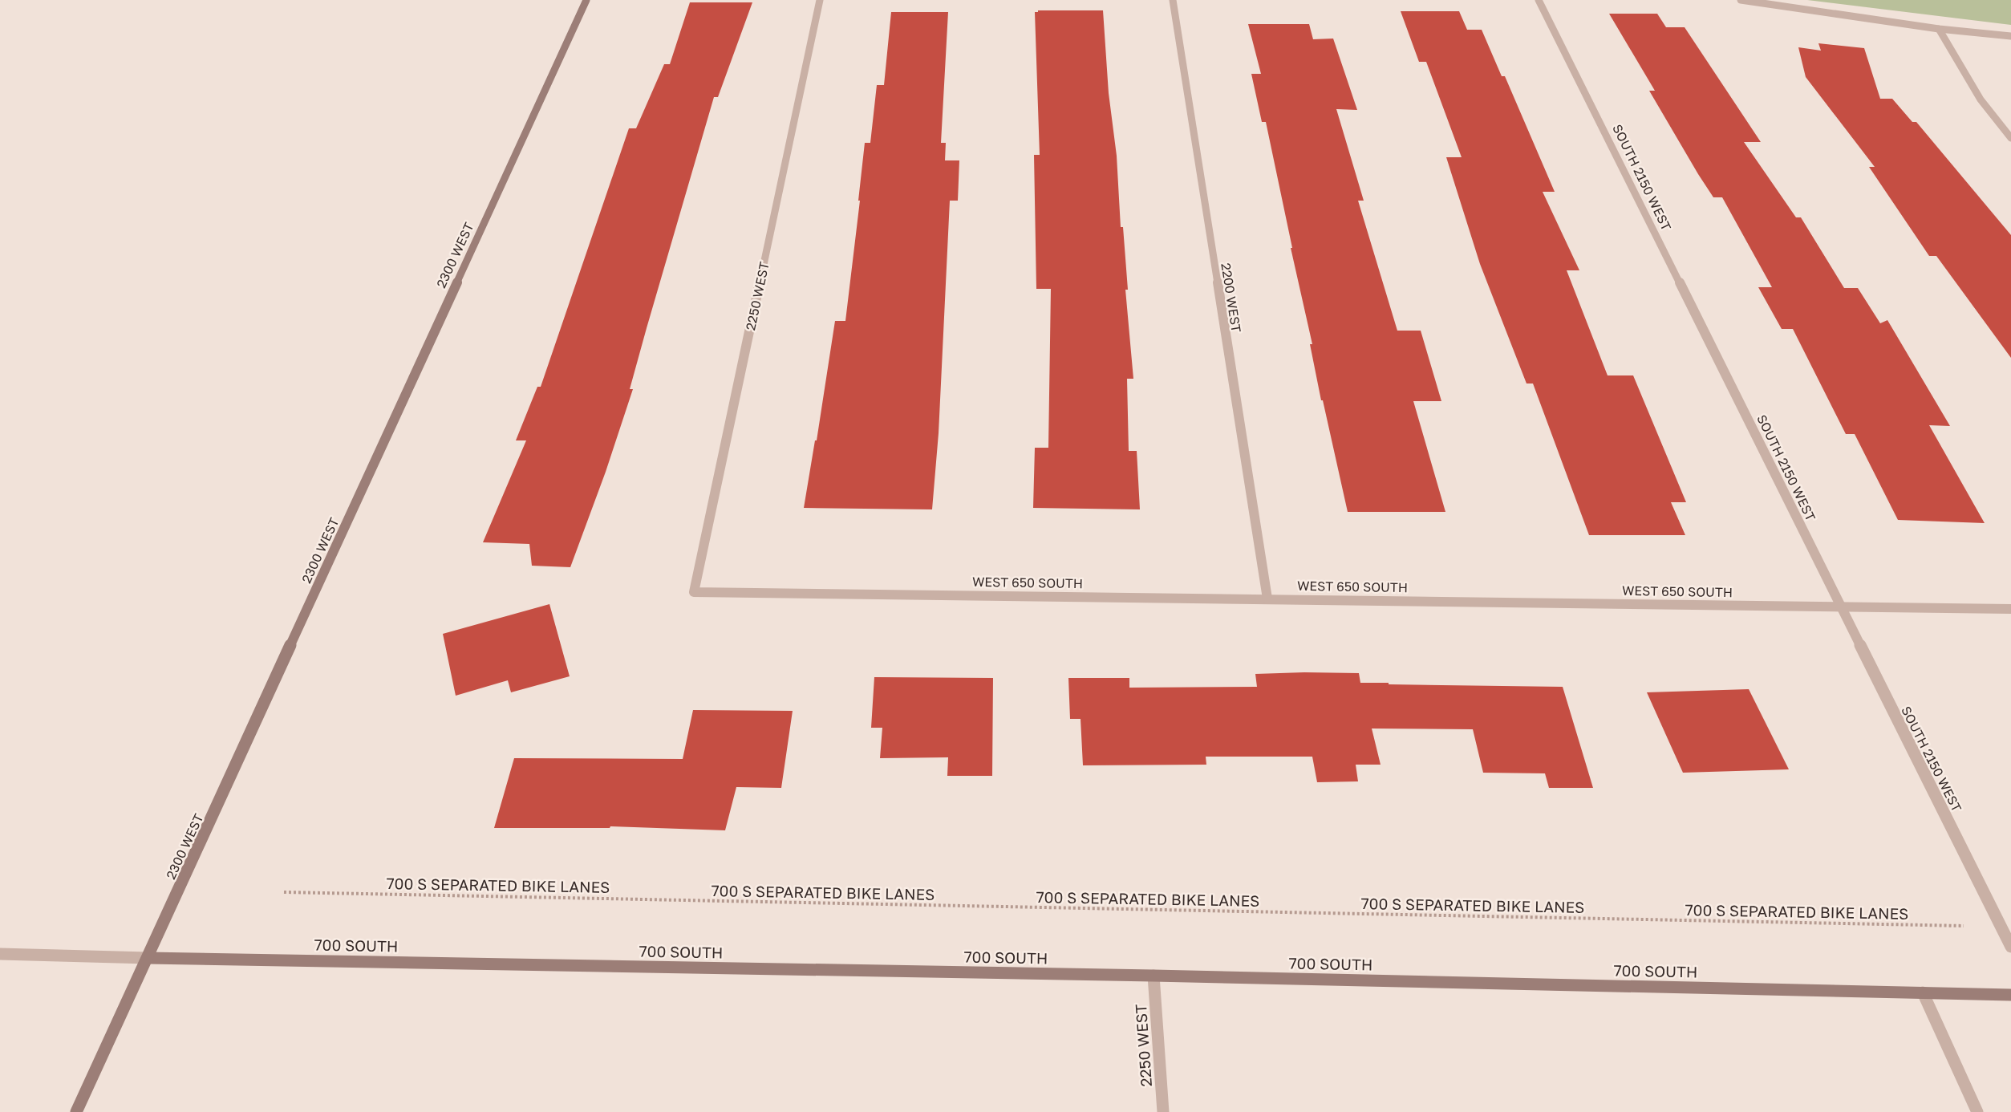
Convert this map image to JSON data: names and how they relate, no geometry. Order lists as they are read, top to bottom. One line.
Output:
{"streets":{"main road":["2300 WEST","700 SOUTH"],"street":["SOUTH 2150 WEST","2250 WEST","2200 WEST","WEST 650 SOUTH"],"path":["700 S SEPARATED BIKE LANES"]},"crossings":[["SOUTH 2150 WEST","WEST 650 SOUTH"],["SOUTH 2150 WEST","700 S SEPARATED BIKE LANES"],["2300 WEST","700 SOUTH"],["2250 WEST","WEST 650 SOUTH"],["2250 WEST","700 SOUTH"],["2200 WEST","WEST 650 SOUTH"]]}
